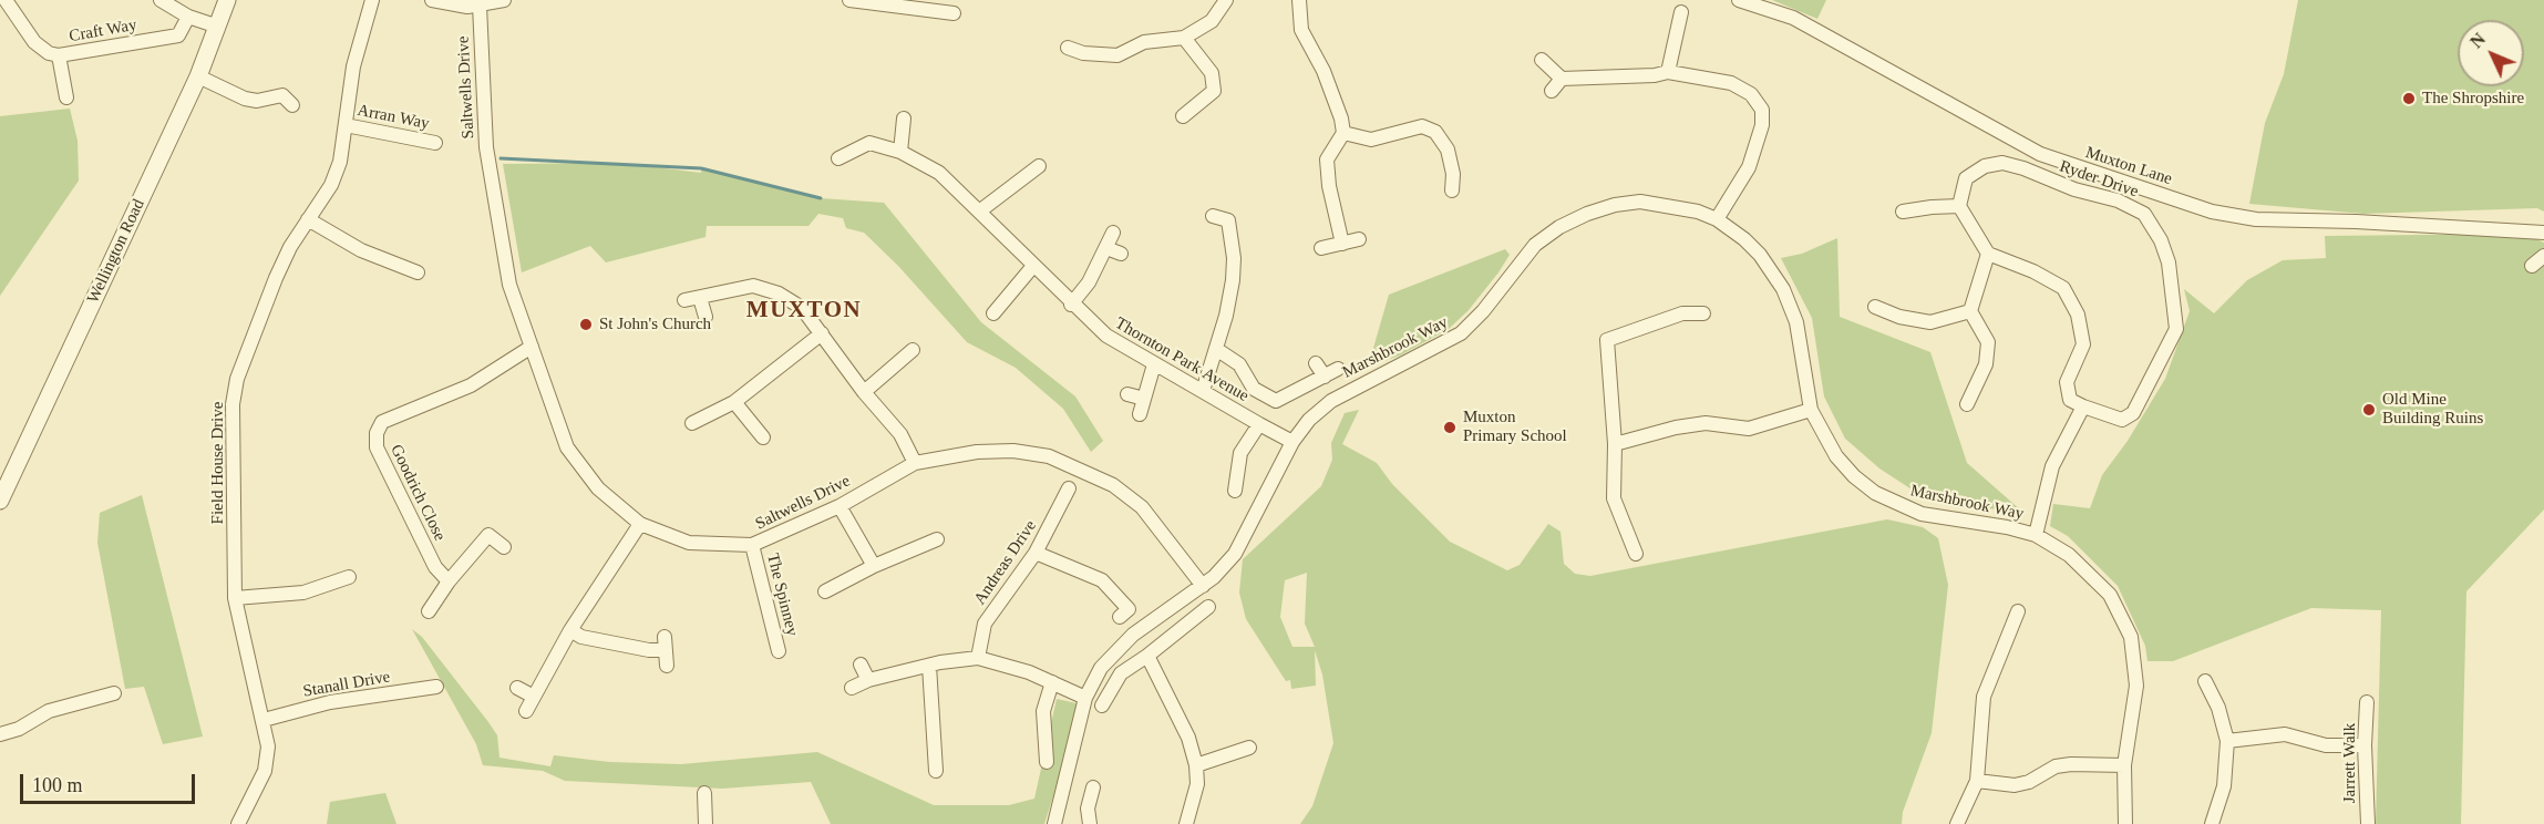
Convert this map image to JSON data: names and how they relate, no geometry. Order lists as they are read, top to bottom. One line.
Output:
{"streets":{"street":["Craft Way","Saltwells Drive","Arran Way","Muxton Lane","Ryder Drive","Wellington Road","Marshbrook Way","Thornton Park Avenue","Field House Drive","Goodrich Close","Andreas Drive","The Spinney","Stanall Drive","Jarrett Walk"]},"crossings":[["Saltwells Drive","Marshbrook Way"],["Saltwells Drive","Goodrich Close"],["Saltwells Drive","The Spinney"],["Arran Way","Field House Drive"],["Marshbrook Way","Thornton Park Avenue"],["Field House Drive","Stanall Drive"]],"districts":["MUXTON"],"places":["The Shropshire","St John's Church","Old Mine Building Ruins","Muxton Primary School"],"scale_bar":"100 m","north":"top left"}
